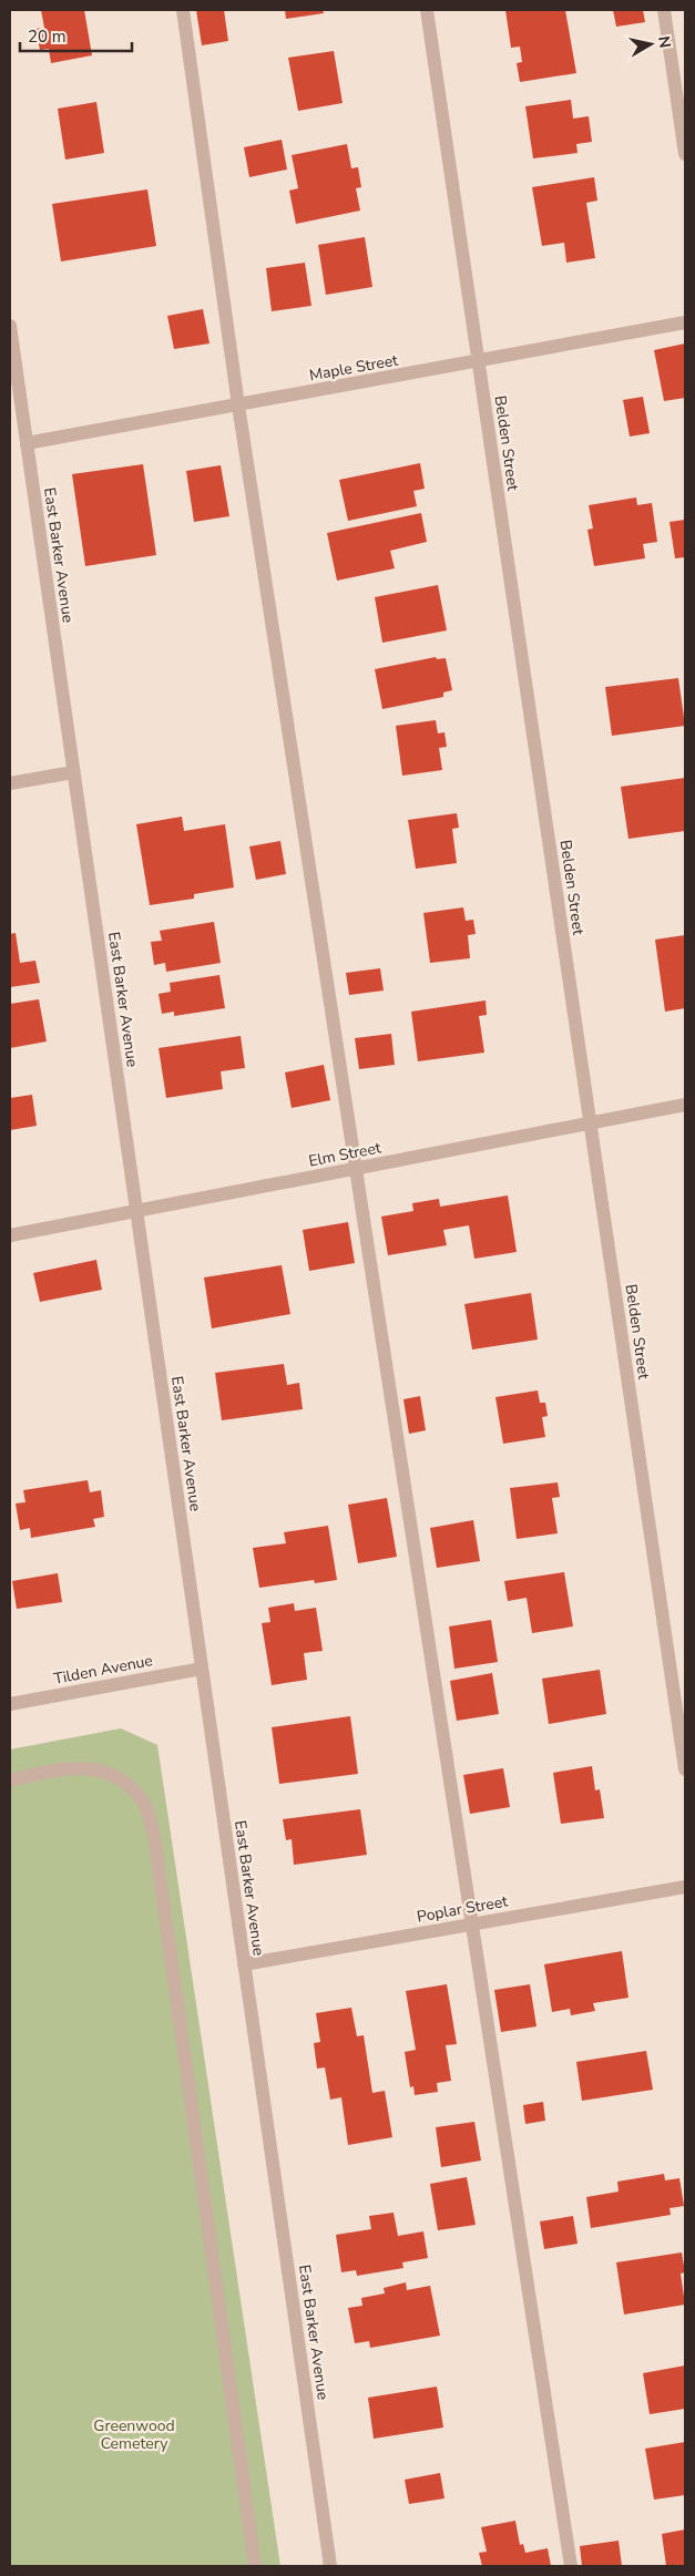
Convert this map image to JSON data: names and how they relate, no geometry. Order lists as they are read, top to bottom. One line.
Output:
{"streets":{"street":["Maple Street","Belden Street","East Barker Avenue","Elm Street","Tilden Avenue","Poplar Street"]},"crossings":[["Maple Street","Belden Street"],["Maple Street","East Barker Avenue"],["Belden Street","Elm Street"],["East Barker Avenue","Elm Street"],["East Barker Avenue","Tilden Avenue"],["East Barker Avenue","Poplar Street"]],"parks":["Greenwood Cemetery"],"scale_bar":"20 m","north":"right"}
